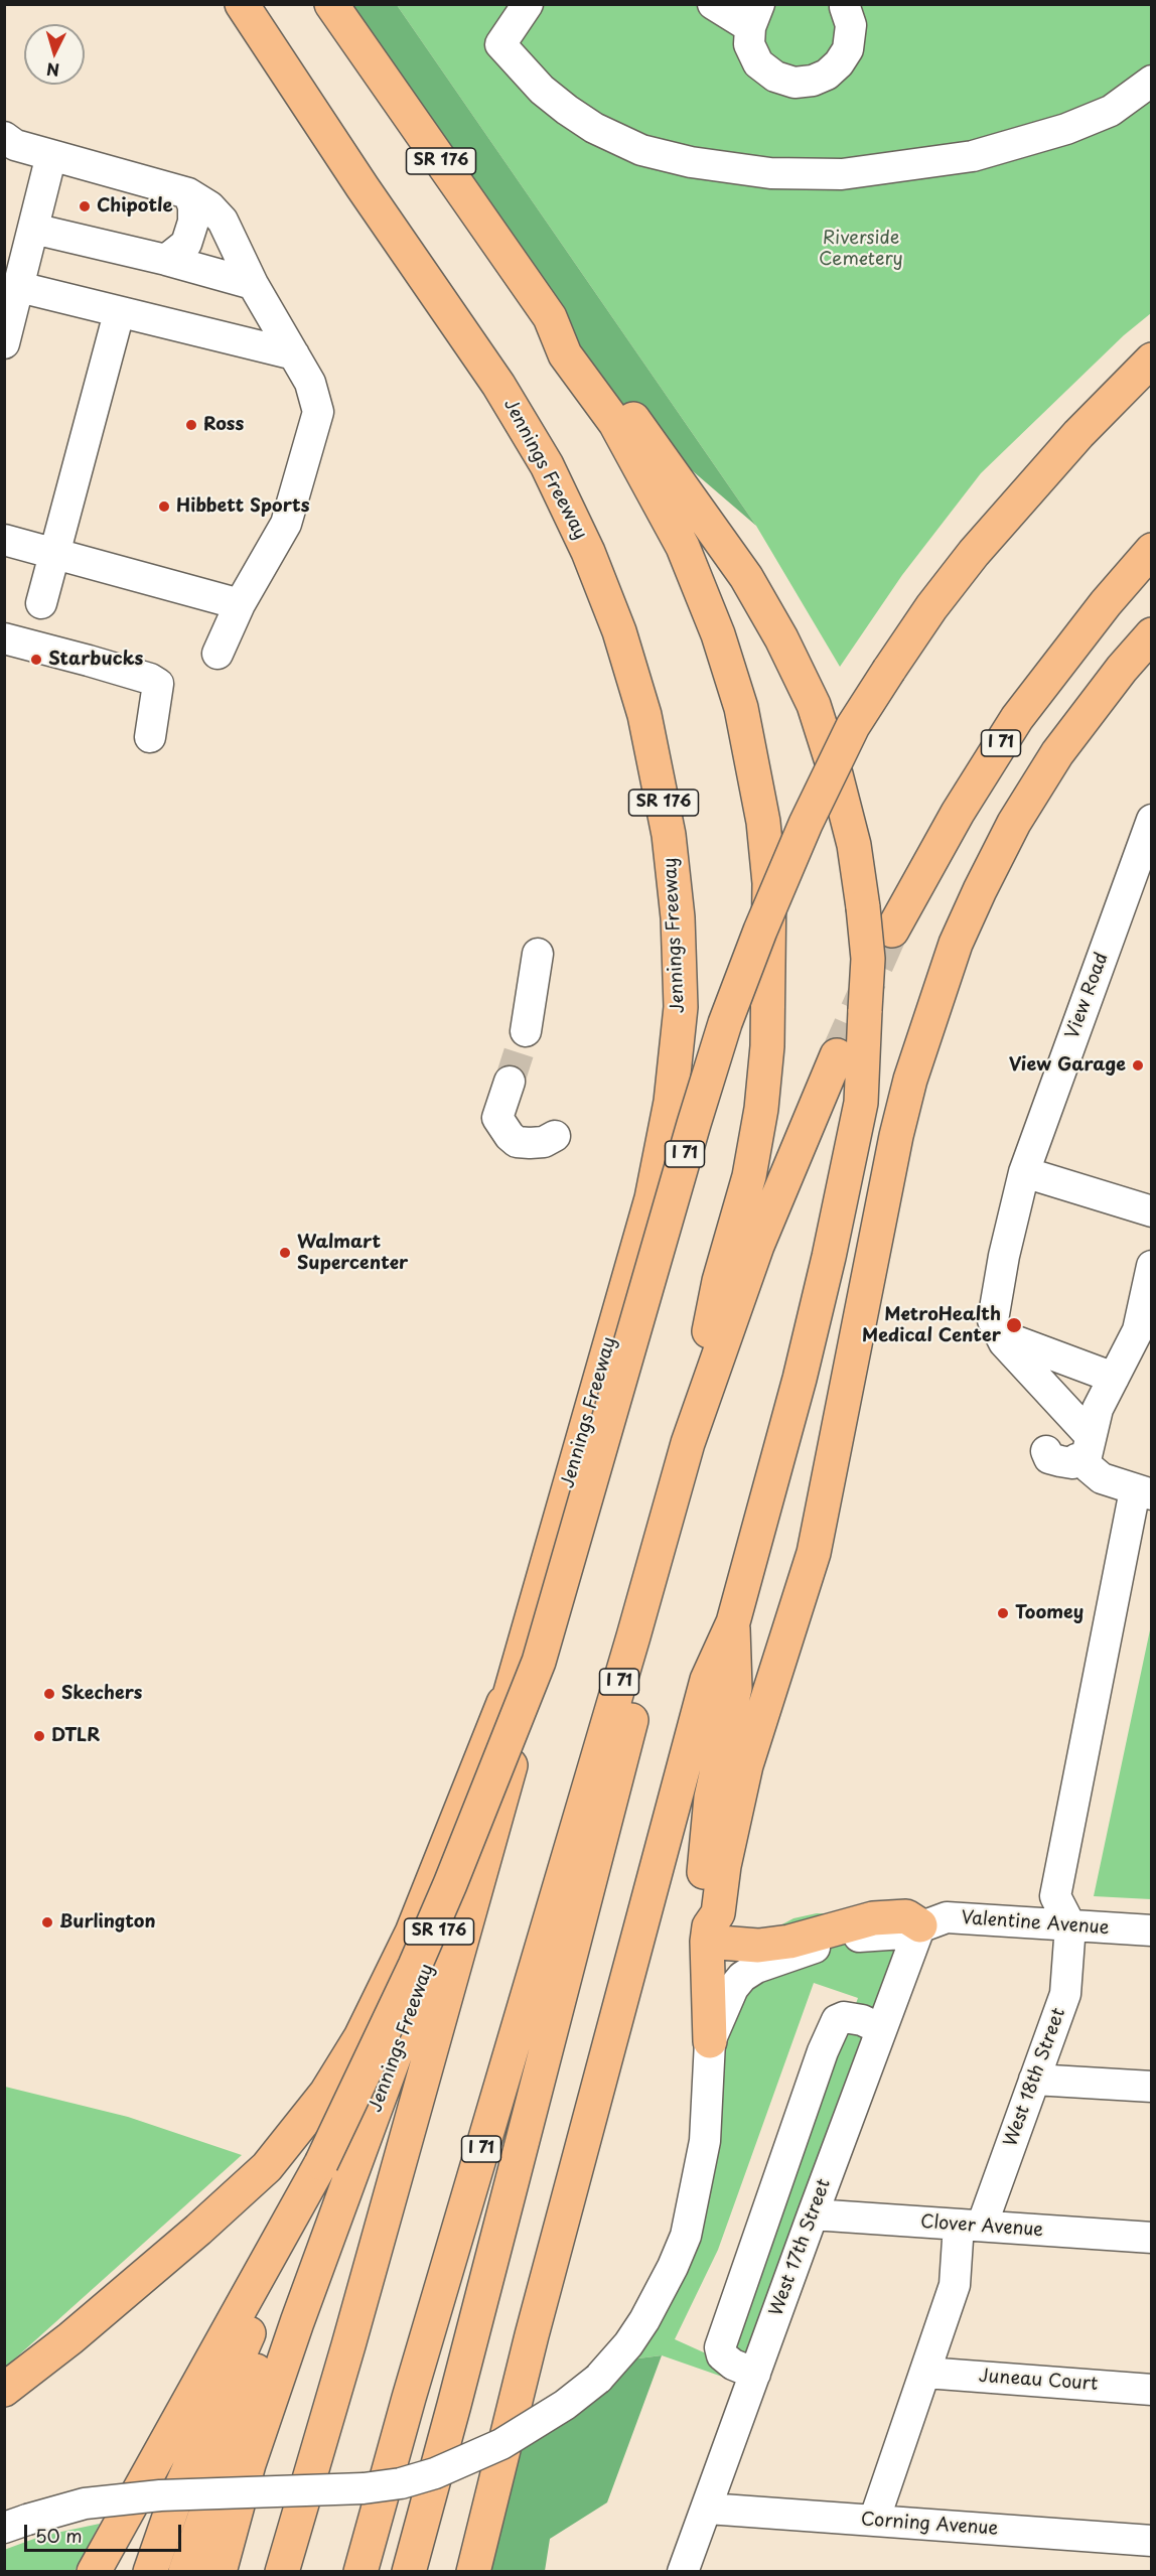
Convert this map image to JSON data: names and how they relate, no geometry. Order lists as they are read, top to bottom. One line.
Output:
{"streets":{"highway":["SR 176","Jennings Freeway","I 71"],"street":["View Road","Valentine Avenue","West 18th Street","Clover Avenue","West 17th Street","Juneau Court","Corning Avenue"]},"crossings":[["SR 176","Jennings Freeway"],["SR 176","I 71"],["Jennings Freeway","I 71"],["Valentine Avenue","West 18th Street"],["Valentine Avenue","West 17th Street"],["West 18th Street","Clover Avenue"],["West 18th Street","Juneau Court"],["West 18th Street","Corning Avenue"],["Clover Avenue","West 17th Street"],["West 17th Street","Corning Avenue"]],"parks":["Riverside Cemetery"],"places":["Chipotle","Ross","Hibbett Sports","Starbucks","View Garage","Walmart Supercenter","MetroHealth Medical Center","Toomey","Skechers","DTLR","Burlington"],"scale_bar":"50 m","north":"bottom"}
